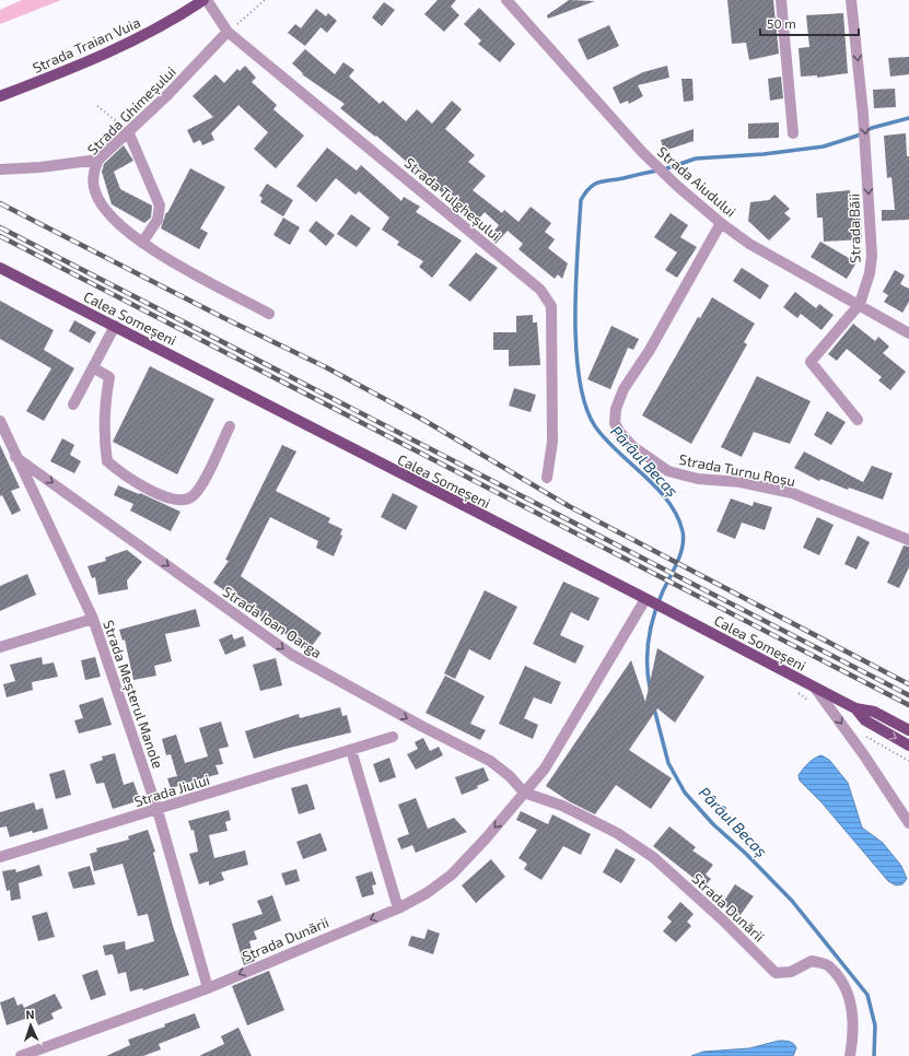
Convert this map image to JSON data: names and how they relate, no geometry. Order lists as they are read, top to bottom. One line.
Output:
{"streets":{"main road":["Strada Traian Vuia","Calea Someșeni"],"street":["Strada Ghimeșului","Strada Aiudului","Strada Tulgheșului","Strada Băii","Strada Turnu Roșu","Strada Ioan Oarga","Strada Meșterul Manole","Strada Jiului","Strada Dunării"]},"crossings":[["Strada Traian Vuia","Strada Tulgheșului"],["Strada Ghimeșului","Strada Tulgheșului"],["Strada Aiudului","Strada Băii"],["Strada Aiudului","Strada Turnu Roșu"],["Calea Someșeni","Strada Dunării"],["Strada Ioan Oarga","Strada Meșterul Manole"],["Strada Ioan Oarga","Strada Dunării"],["Strada Meșterul Manole","Strada Jiului"],["Strada Meșterul Manole","Strada Dunării"]],"one_way":["Strada Ioan Oarga"],"water":["Pârâul Becaș"],"scale_bar":"50 m","north":"top"}
